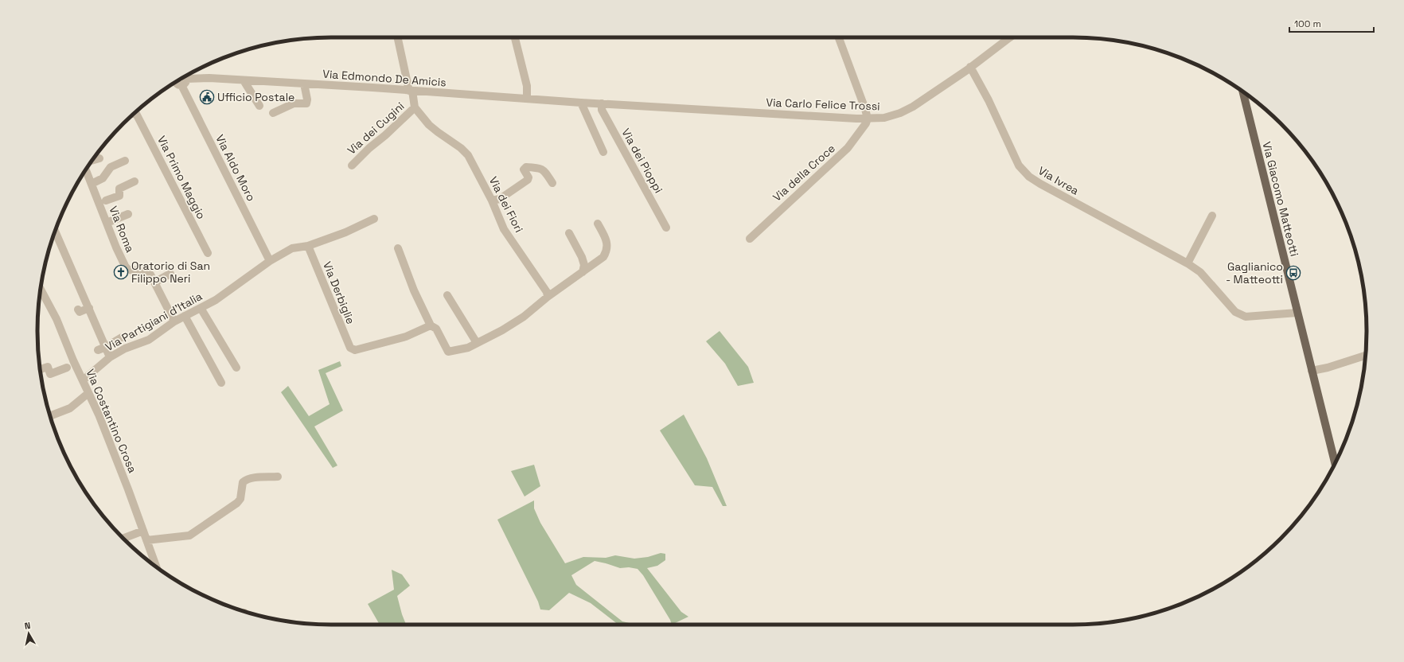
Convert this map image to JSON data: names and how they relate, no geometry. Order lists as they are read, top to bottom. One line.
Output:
{"streets":{"main road":["Via Giacomo Matteotti"],"street":["Via Edmondo De Amicis","Via Carlo Felice Trossi","Via dei Cugini","Via dei Pioppi","Via Aldo Moro","Via della Croce","Via Primo Maggio","Via Ivrea","Via dei Fiori","Via Roma","Via Derbiglie","Via Partigiani d'Italia","Via Costantino Crosa"]},"crossings":[["Via Edmondo De Amicis","Via Carlo Felice Trossi"],["Via Edmondo De Amicis","Via dei Pioppi"],["Via Edmondo De Amicis","Via Aldo Moro"],["Via Carlo Felice Trossi","Via della Croce"],["Via Carlo Felice Trossi","Via Ivrea"],["Via dei Cugini","Via dei Fiori"],["Via Aldo Moro","Via Partigiani d'Italia"],["Via Ivrea","Via Giacomo Matteotti"],["Via Roma","Via Partigiani d'Italia"],["Via Derbiglie","Via Partigiani d'Italia"],["Via Partigiani d'Italia","Via Costantino Crosa"]],"places":{"public building":["Ufficio Postale"],"church":["Oratorio di San Filippo Neri"],"bus stop":["Gaglianico - Matteotti"]},"scale_bar":"100 m","north":"top"}
